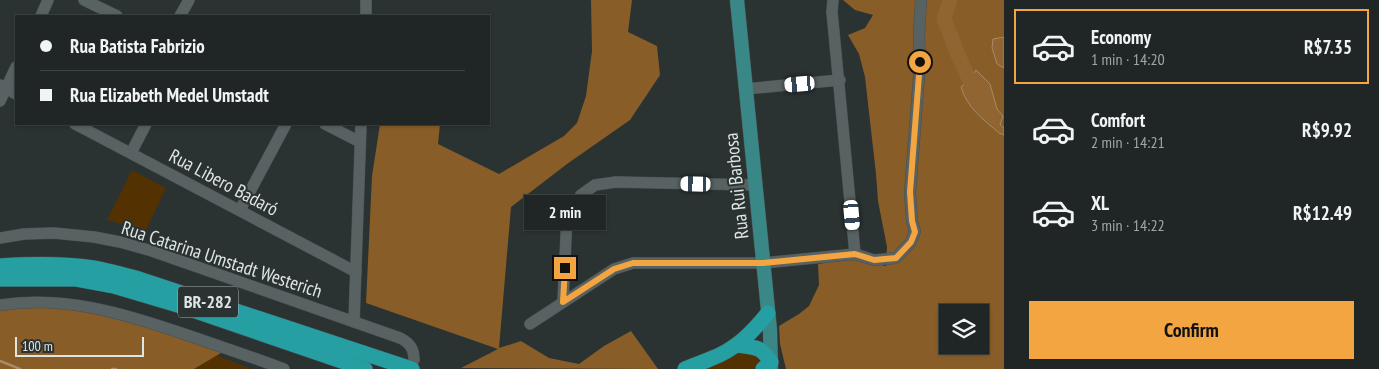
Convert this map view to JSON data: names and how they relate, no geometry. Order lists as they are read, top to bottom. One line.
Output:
{"streets":{"highway":["BR-282"],"main road":["Rua Rui Barbosa"],"street":["Rua Libero Badaró","Rua Catarina Umstadt Westerich"]},"crossings":[["Rua Catarina Umstadt Westerich","BR-282"]],"scale_bar":"100 m","page":{"list":[{"name":"Economy","note":"1 min · 14:20","value":"R$7.35"},{"name":"Comfort","note":"2 min · 14:21","value":"R$9.92"},{"name":"XL","note":"3 min · 14:22","value":"R$12.49"}],"banner":["Rua Batista Fabrizio","Rua Elizabeth Medel Umstadt"],"bubble":"2 min","buttons":"Confirm","scale":"100 m"}}
